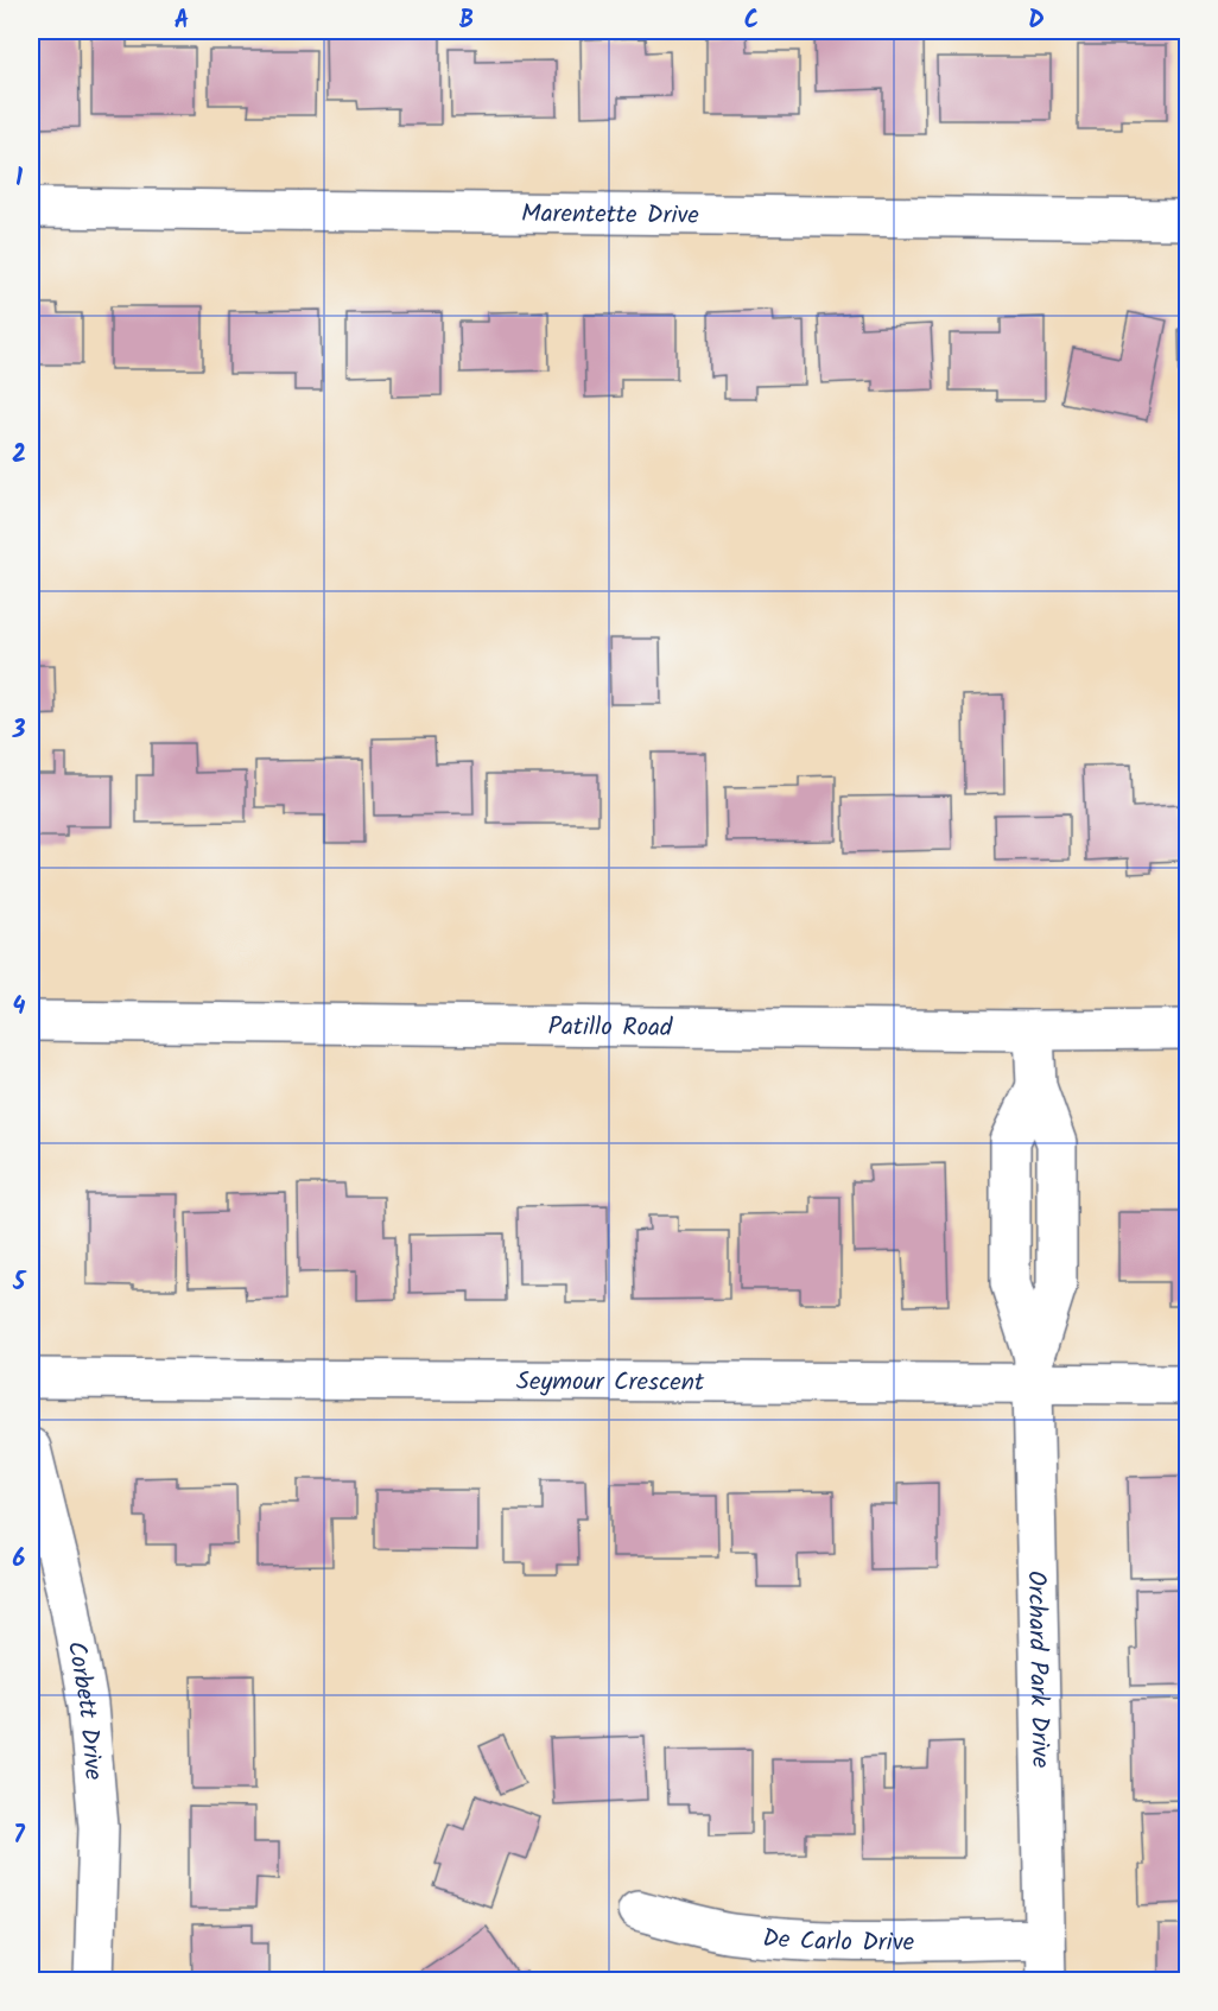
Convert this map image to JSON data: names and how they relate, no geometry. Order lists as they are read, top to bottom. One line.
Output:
{"streets":{"street":["Marentette Drive","Patillo Road","Seymour Crescent","Orchard Park Drive","Corbett Drive","De Carlo Drive"]},"crossings":[["Patillo Road","Orchard Park Drive"],["Seymour Crescent","Orchard Park Drive"],["Orchard Park Drive","De Carlo Drive"]],"grid":{"columns":["A","B","C","D"],"rows":["1","2","3","4","5","6","7"]}}
